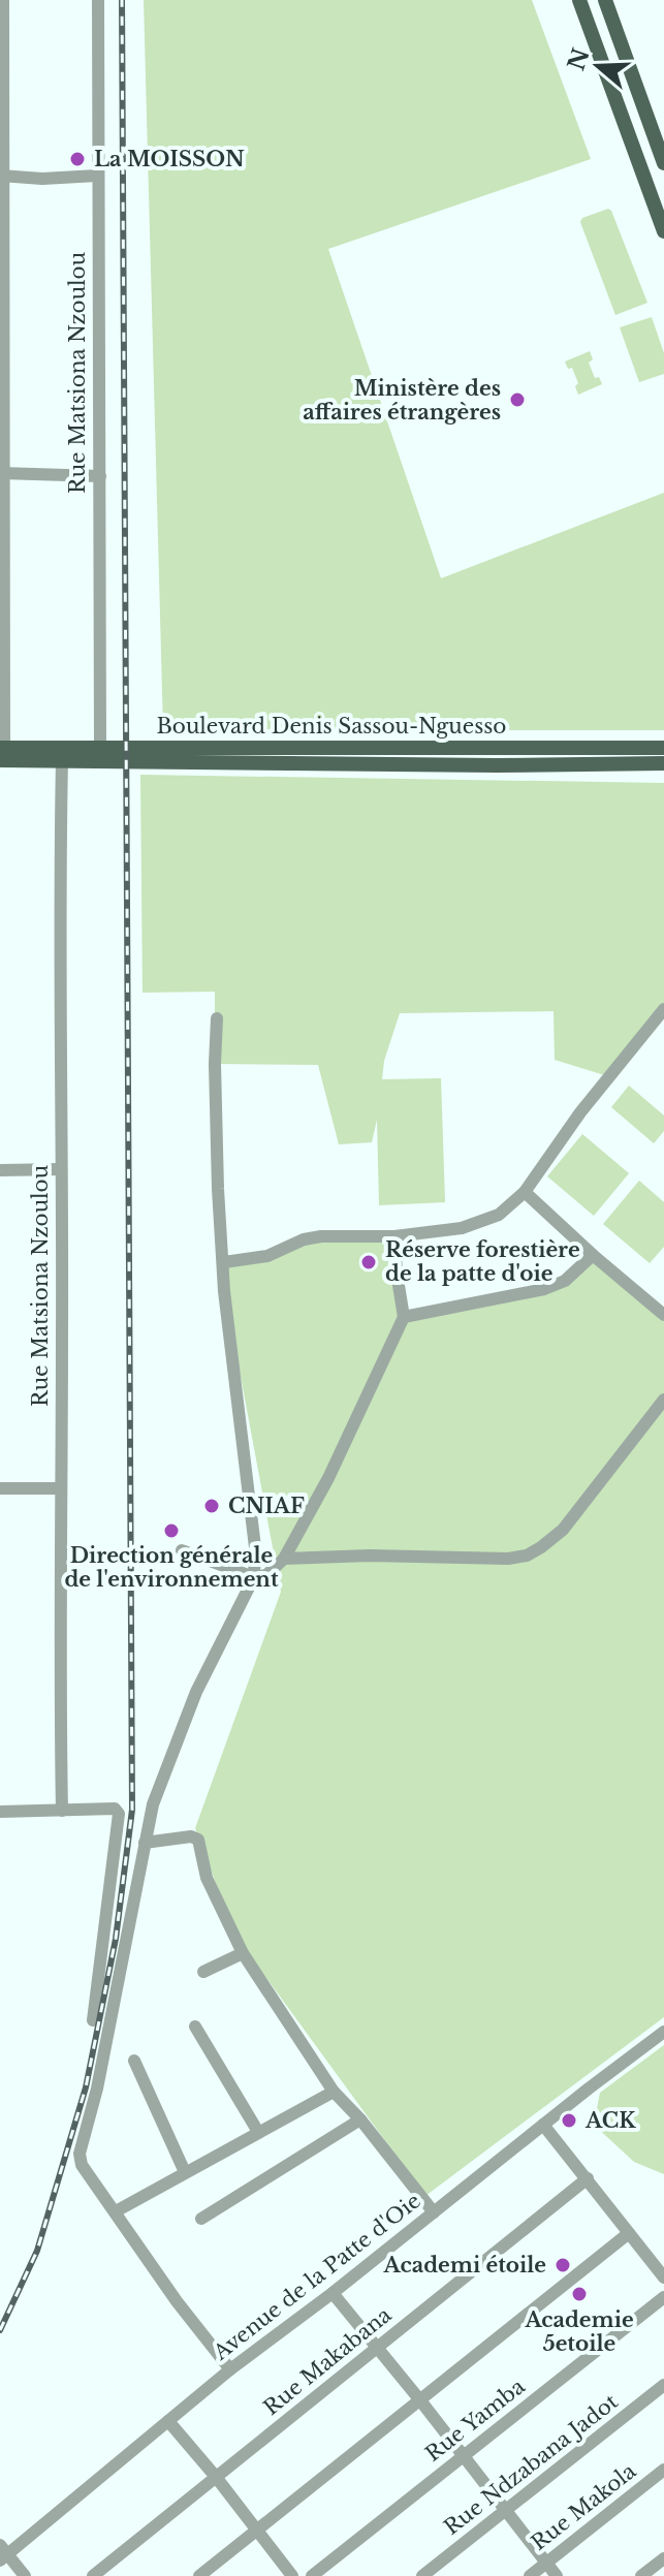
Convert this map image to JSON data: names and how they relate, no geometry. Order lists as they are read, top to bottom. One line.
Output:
{"streets":{"main road":["Boulevard Denis Sassou-Nguesso"],"street":["Rue Matsiona Nzoulou","Avenue de la Patte d'Oie","Rue Makabana","Rue Yamba","Rue Ndzabana Jadot","Rue Makola"]},"crossings":[["Rue Matsiona Nzoulou","Boulevard Denis Sassou-Nguesso"]],"places":["La MOISSON","Ministère des affaires étrangères","Réserve forestière de la patte d'oie","CNIAF","Direction générale de l'environnement","ACK","Academi étoile","Academie 5etoile"],"north":"left"}
